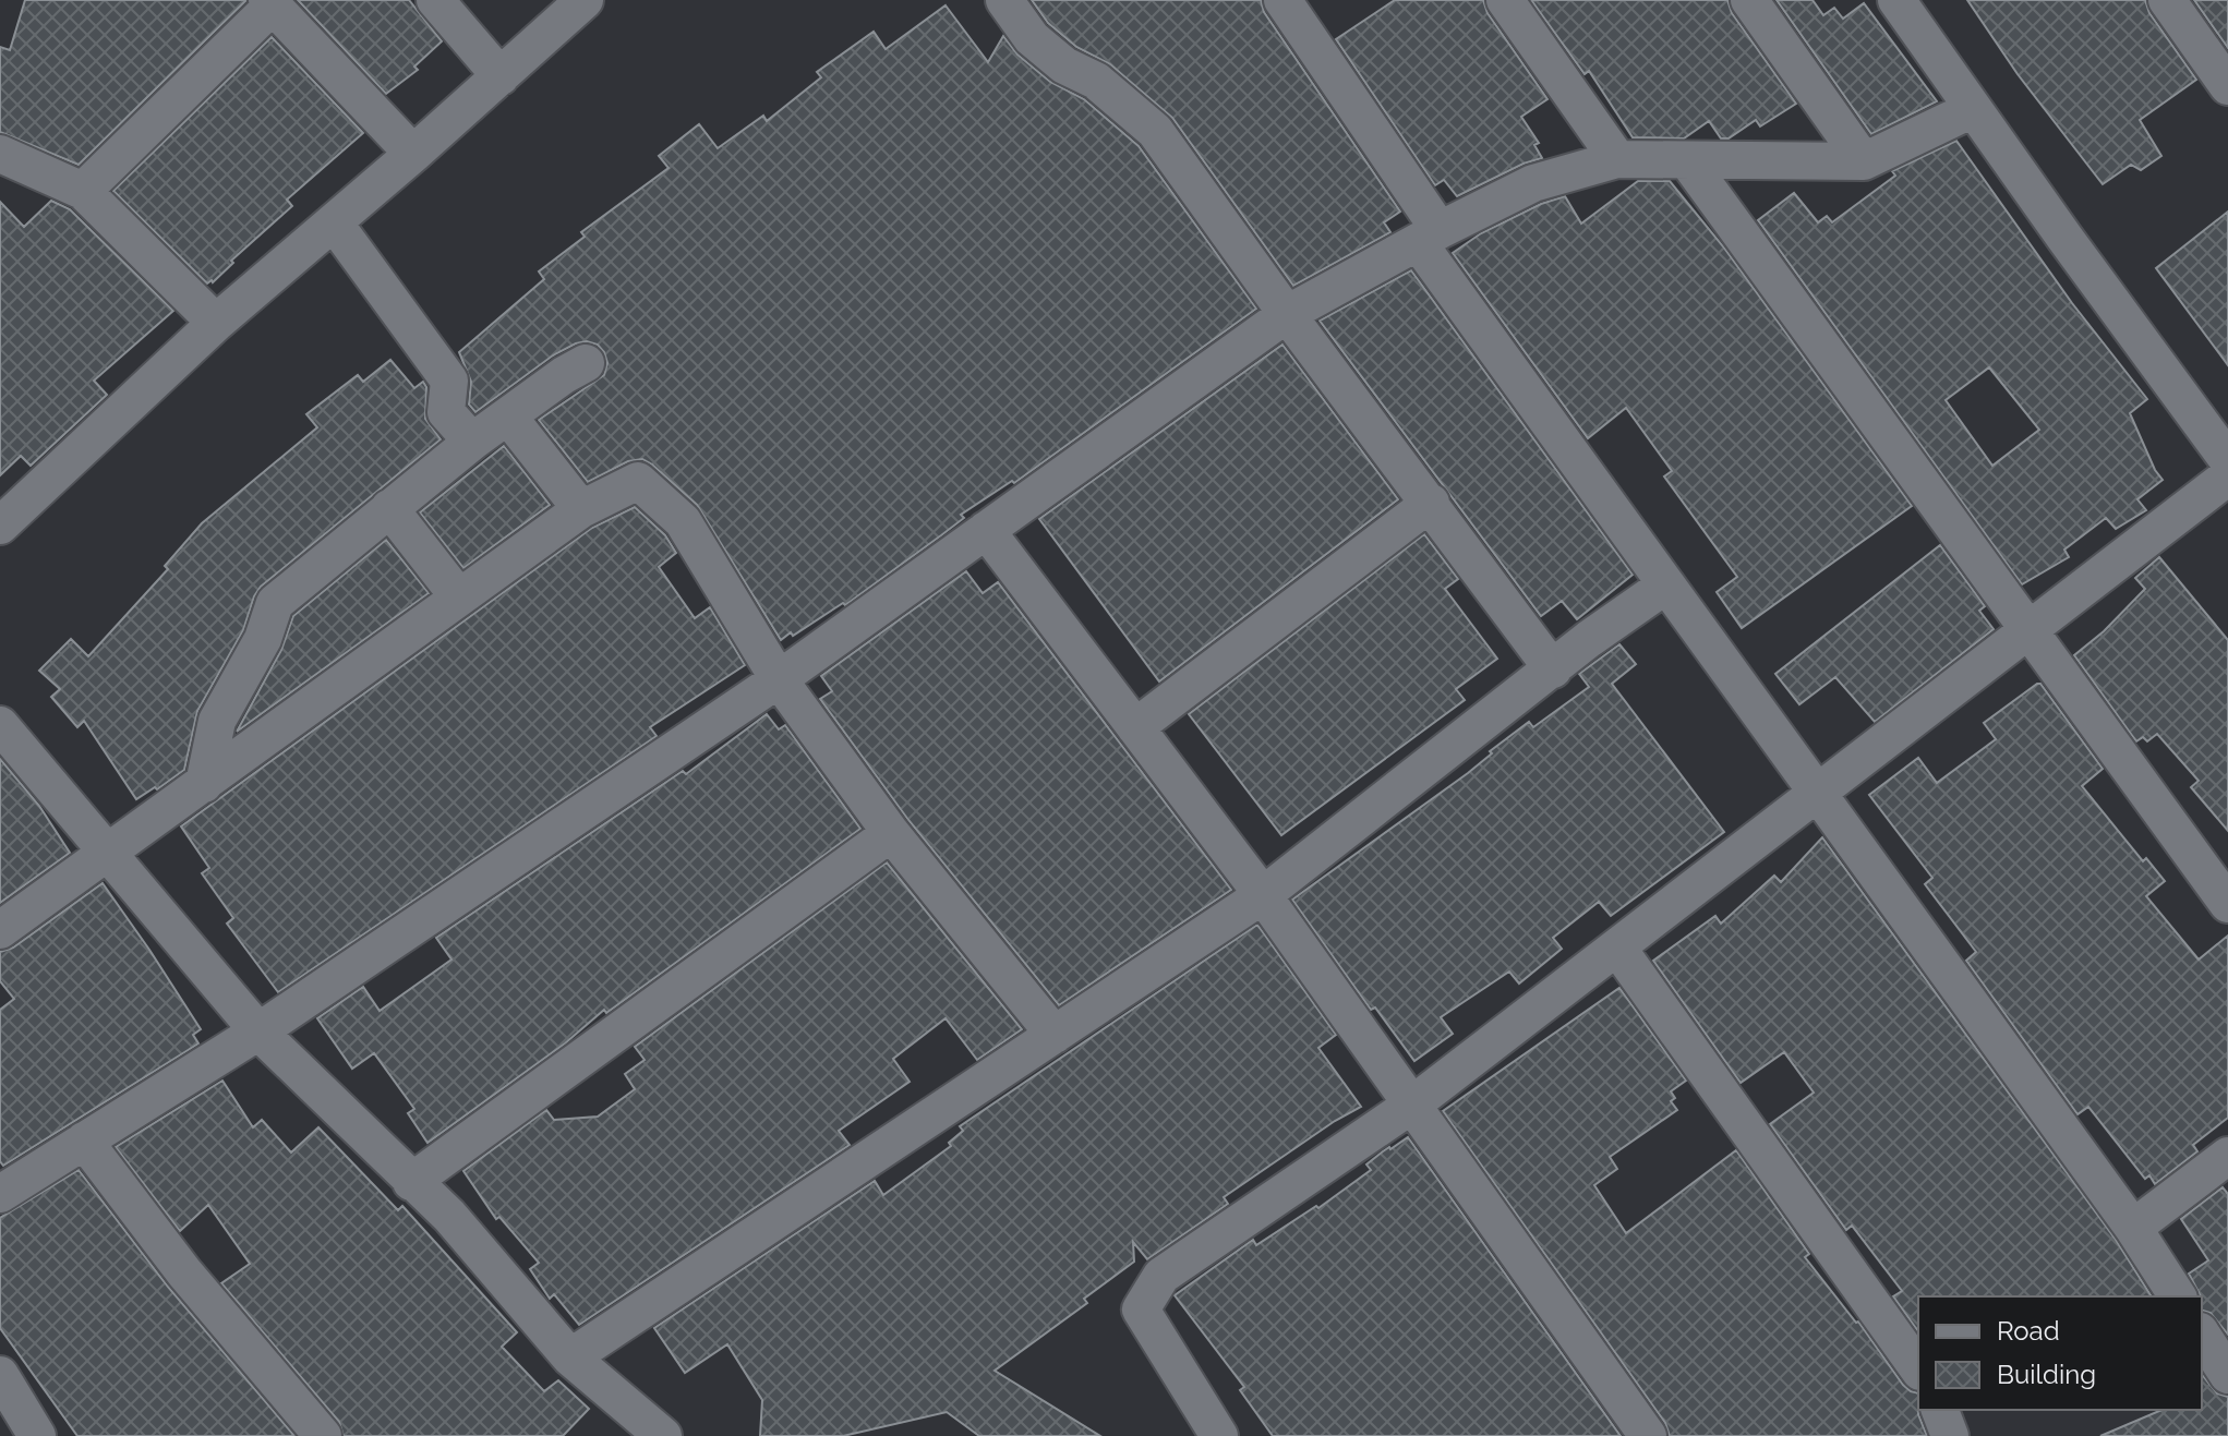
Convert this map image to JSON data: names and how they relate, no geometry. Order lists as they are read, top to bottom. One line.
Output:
{"legend":["Road","Building"]}
